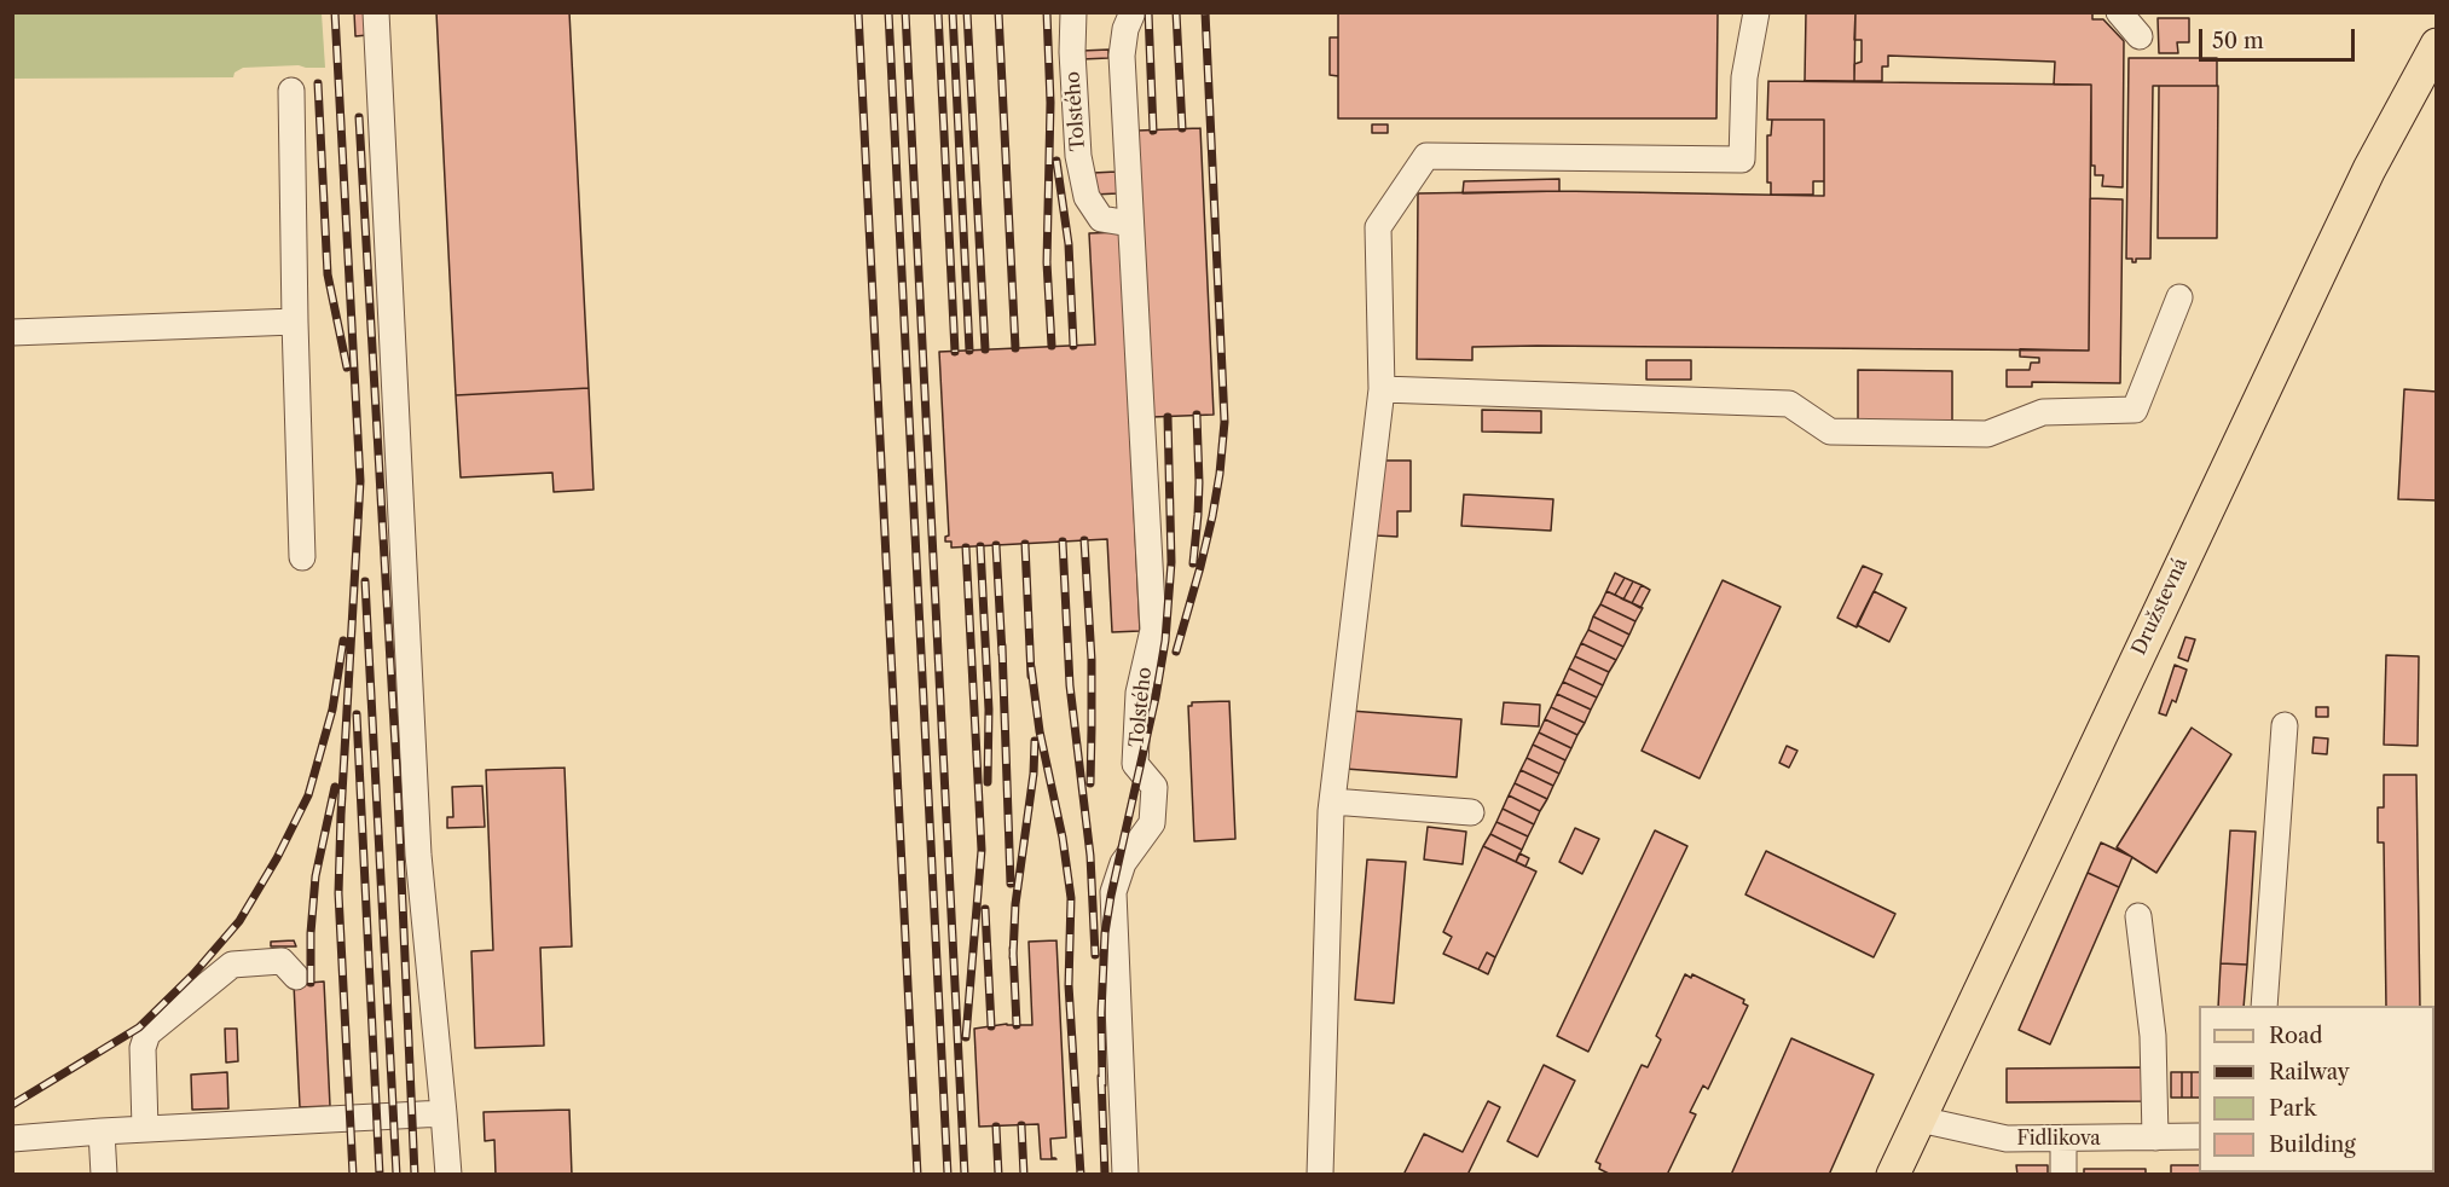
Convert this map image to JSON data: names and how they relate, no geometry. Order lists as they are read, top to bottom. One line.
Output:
{"streets":{"main road":["Družstevná"],"street":["Tolstého","Fidlikova"]},"crossings":[["Družstevná","Fidlikova"]],"legend":["Road","Railway","Park","Building"],"scale_bar":"50 m"}
